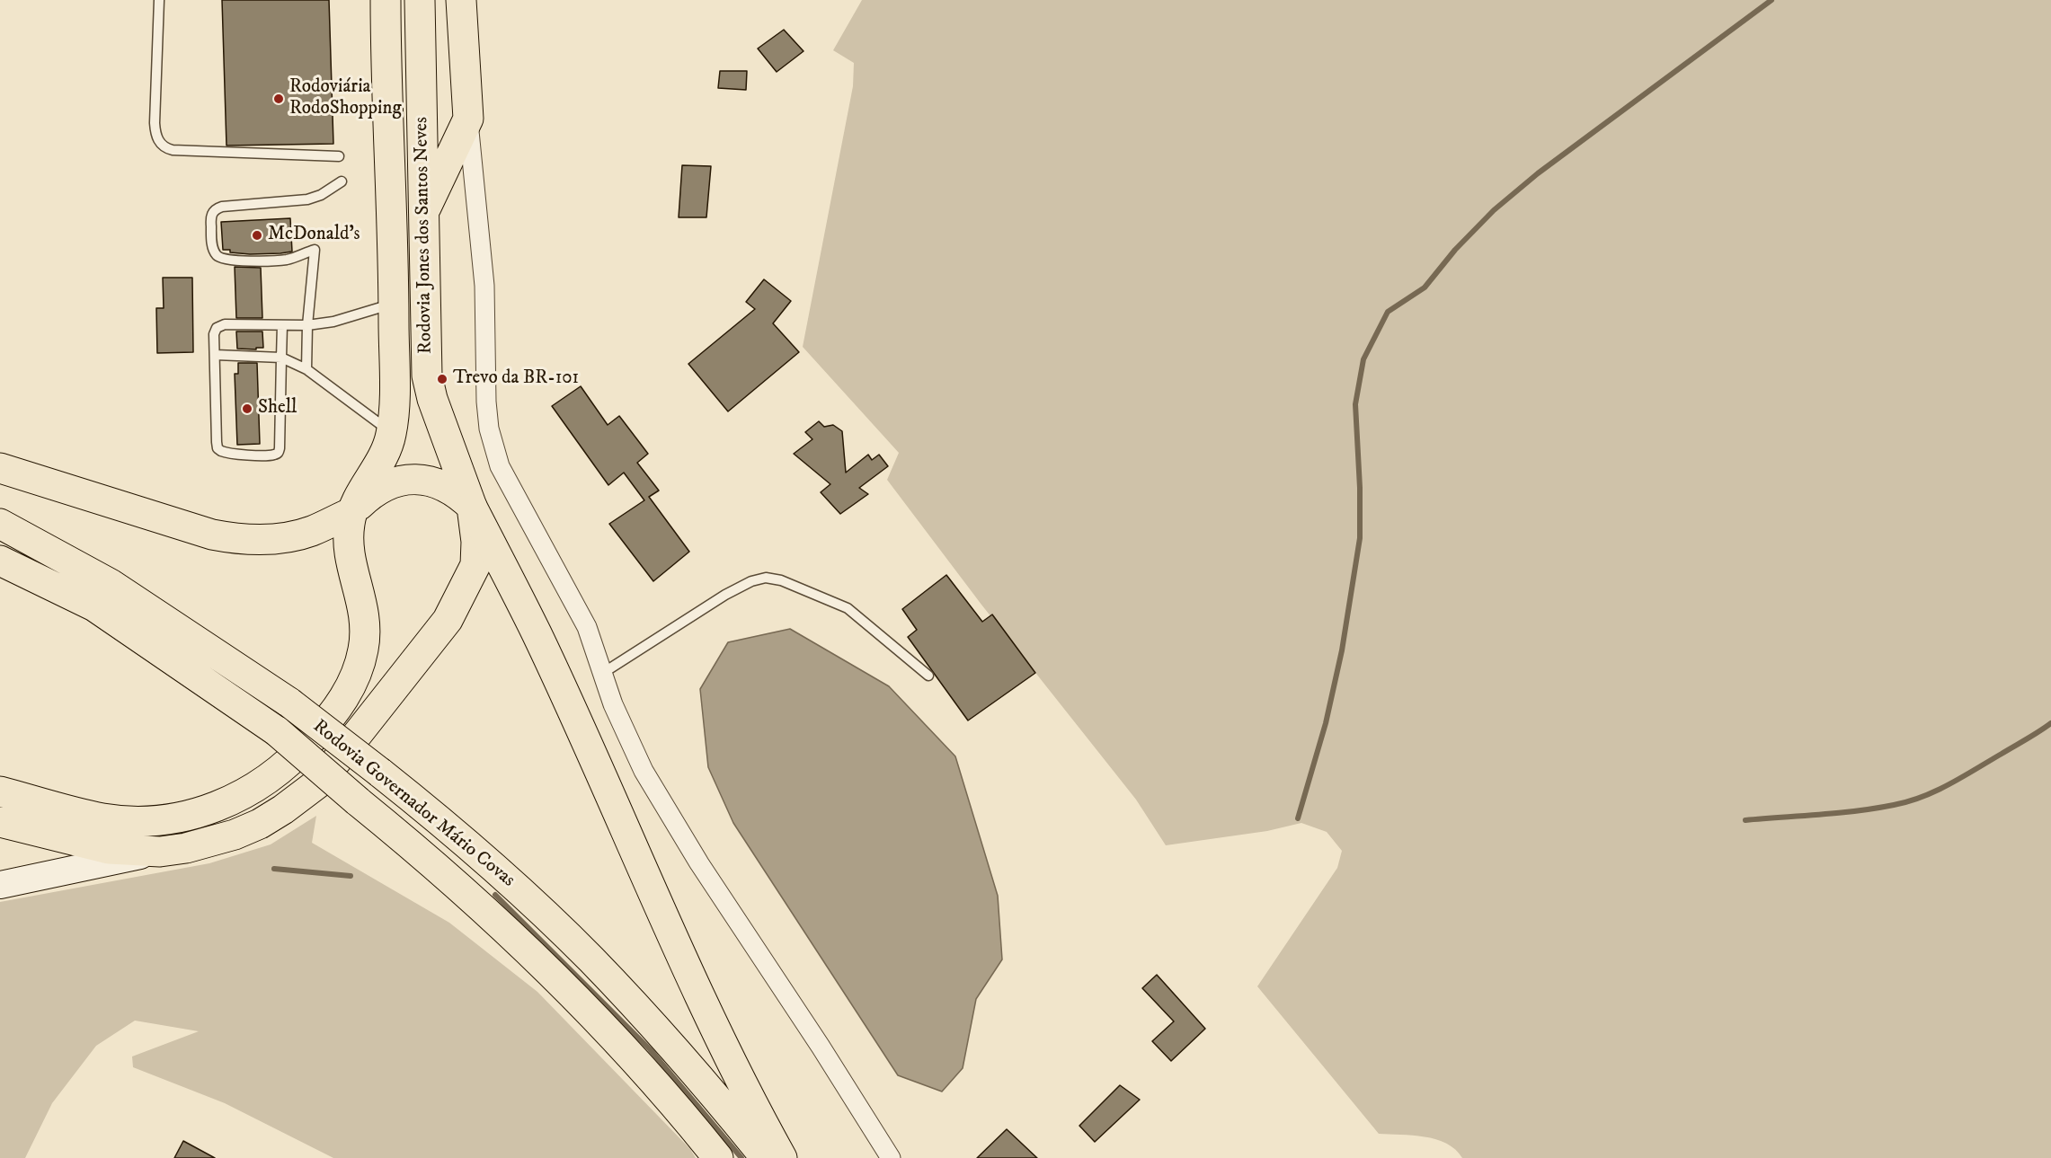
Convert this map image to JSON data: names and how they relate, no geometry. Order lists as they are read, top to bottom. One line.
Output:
{"streets":{"main road":["Rodovia Jones dos Santos Neves","Rodovia Governador Mário Covas"]},"places":["Rodoviária RodoShopping","McDonald's","Trevo da BR-101","Shell"]}
